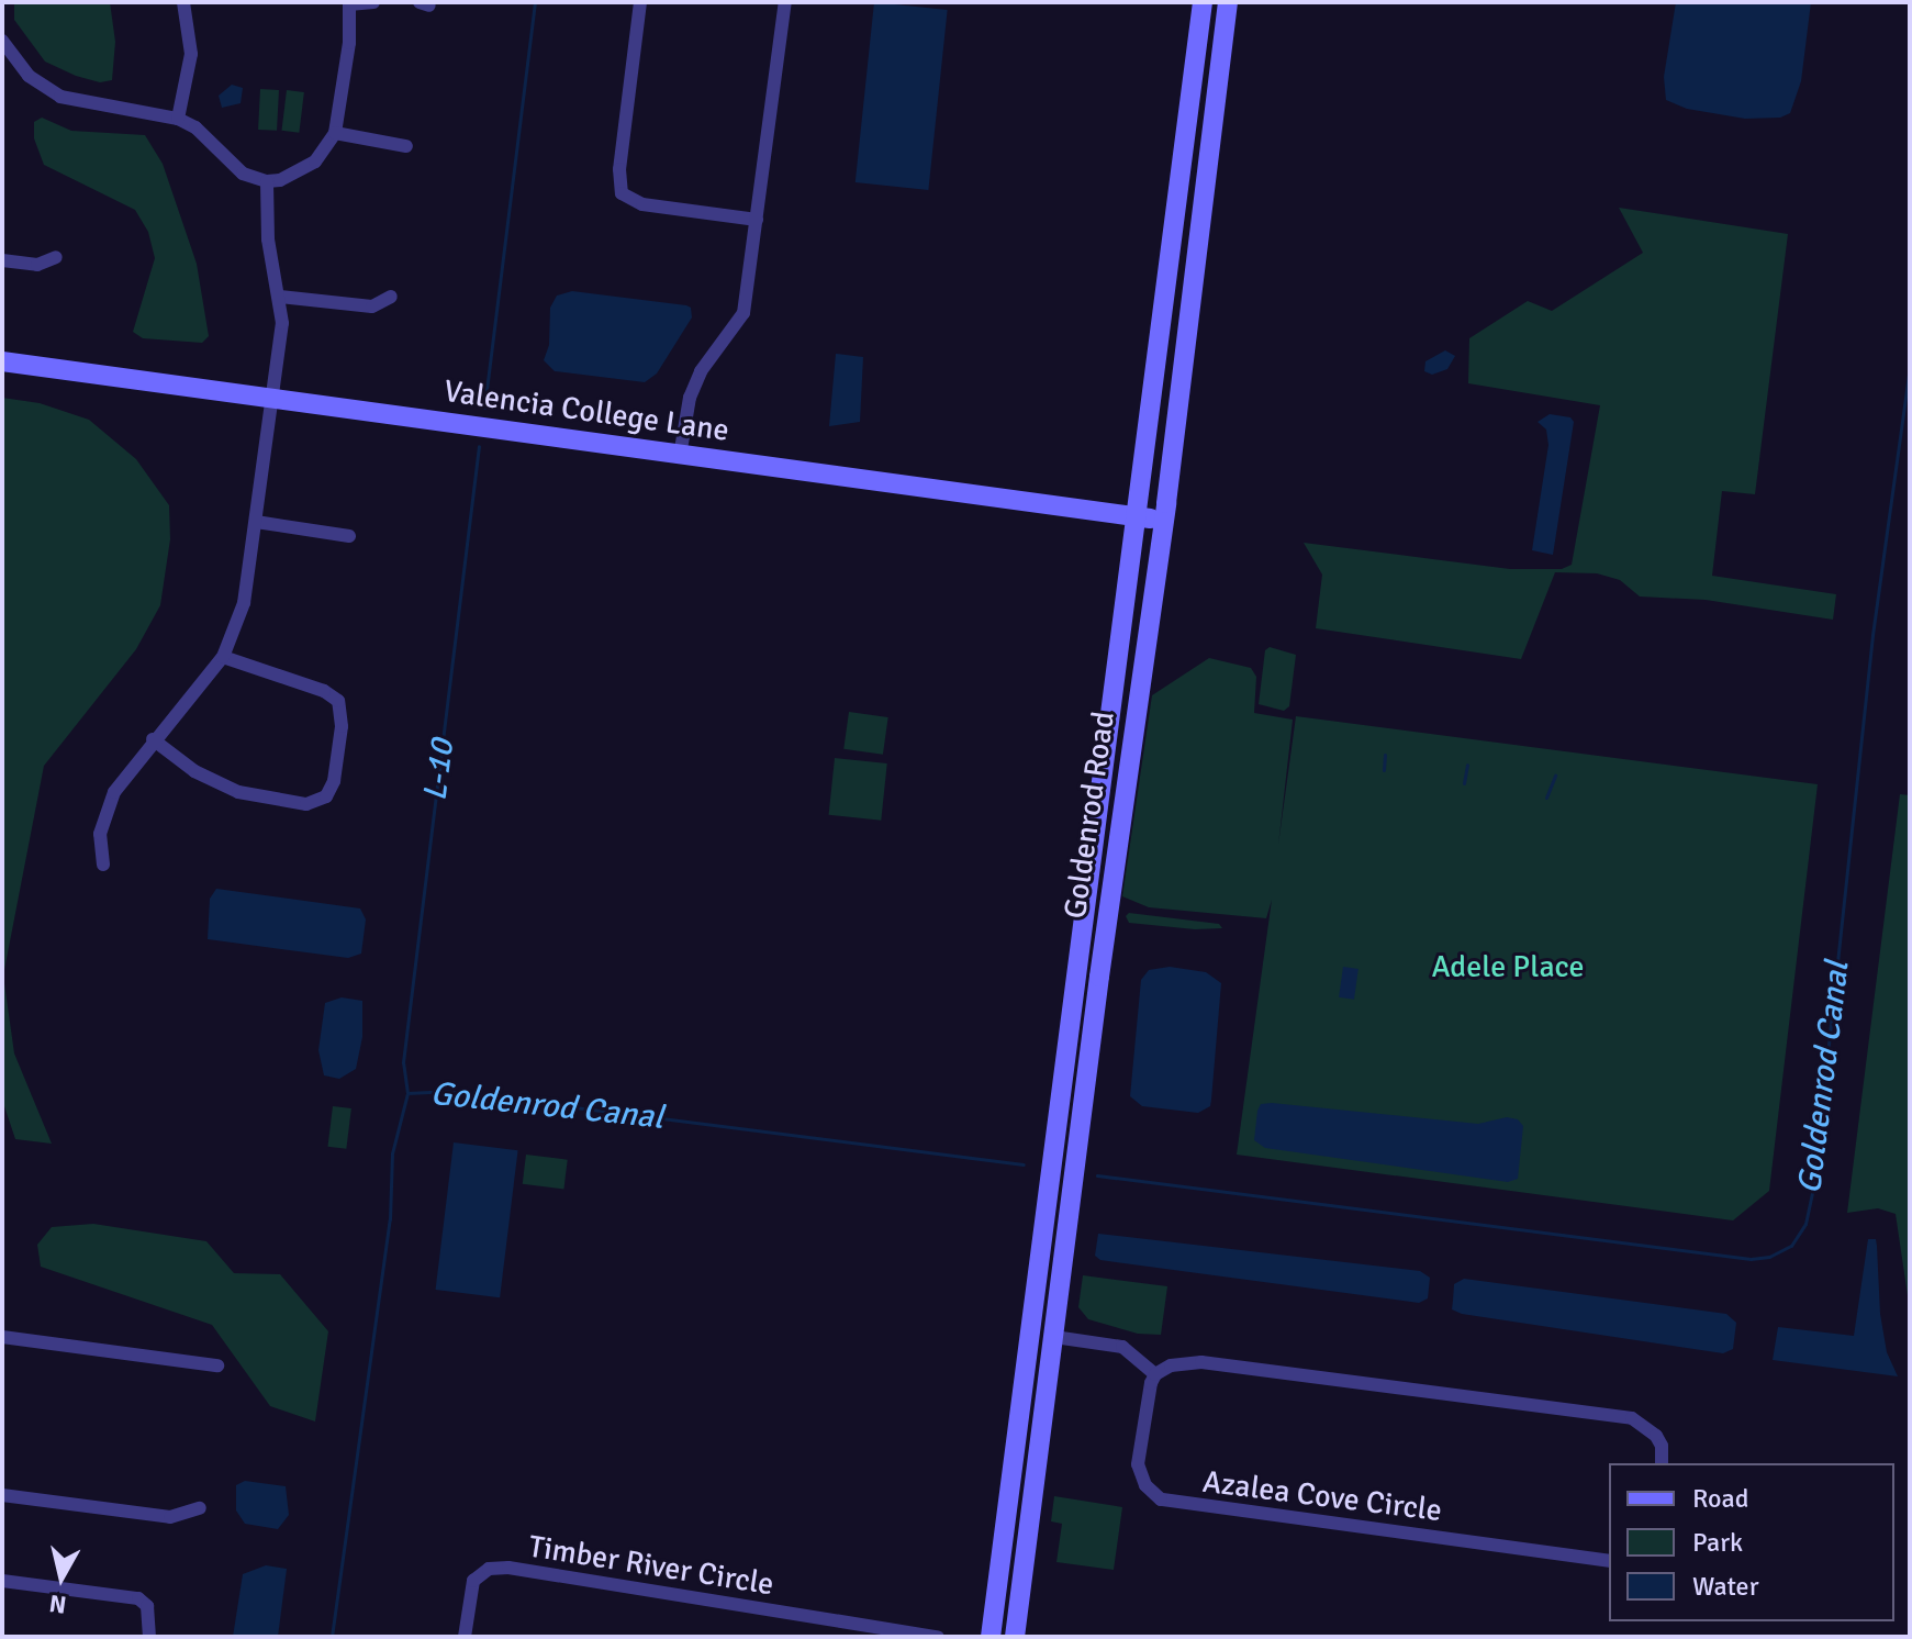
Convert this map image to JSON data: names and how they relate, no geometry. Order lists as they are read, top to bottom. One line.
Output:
{"streets":{"main road":["Valencia College Lane","Goldenrod Road"],"street":["Azalea Cove Circle","Timber River Circle"]},"crossings":[["Valencia College Lane","Goldenrod Road"]],"water":["L-10","Goldenrod Canal"],"parks":["Adele Place"],"legend":["Road","Park","Water"],"north":"bottom"}
